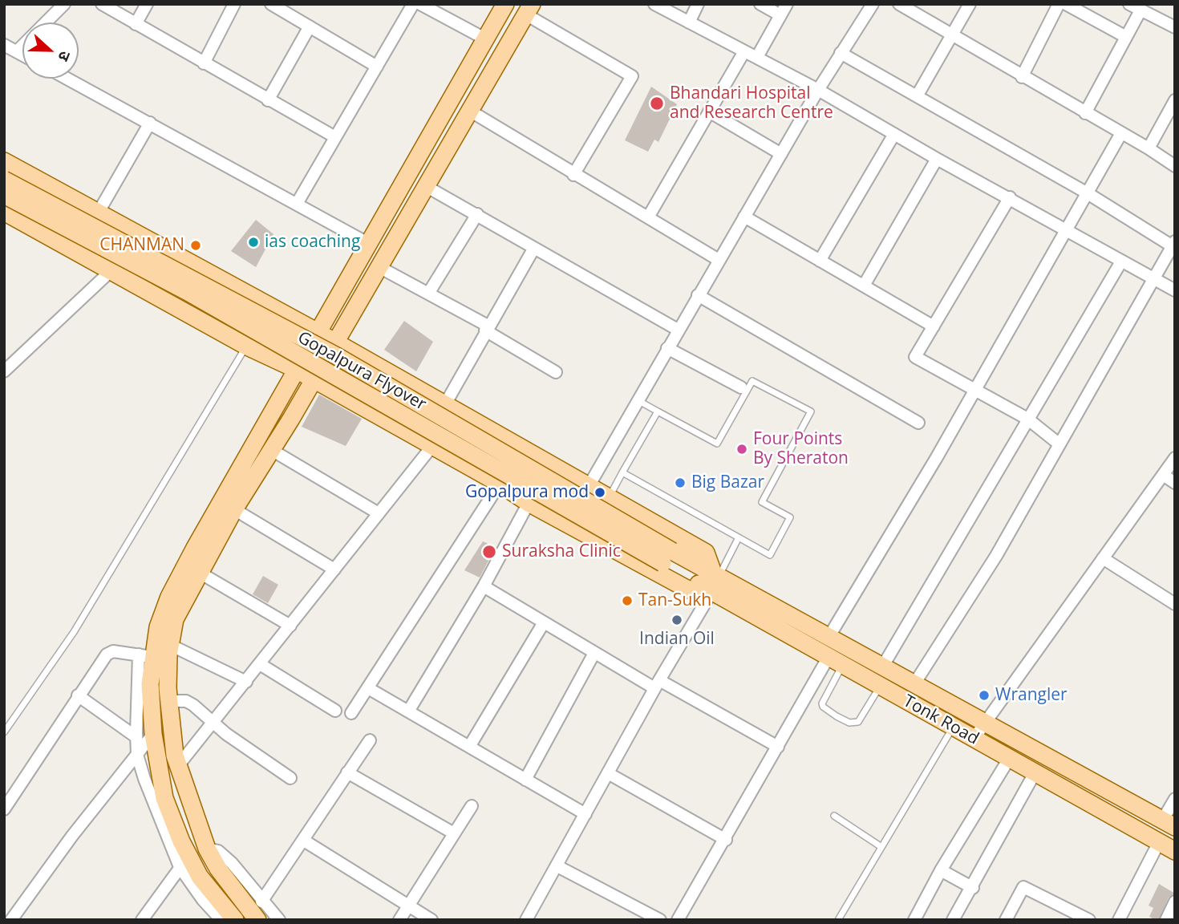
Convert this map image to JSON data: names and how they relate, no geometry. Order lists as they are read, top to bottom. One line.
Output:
{"streets":{"main road":["Gopalpura Flyover","Tonk Road"]},"crossings":[["Gopalpura Flyover","Tonk Road"]],"places":["Bhandari Hospital and Research Centre","ias coaching","CHANMAN","Four Points By Sheraton","Big Bazar","Gopalpura mod","Suraksha Clinic","Tan-Sukh","Indian Oil","Wrangler"],"north":"right"}
